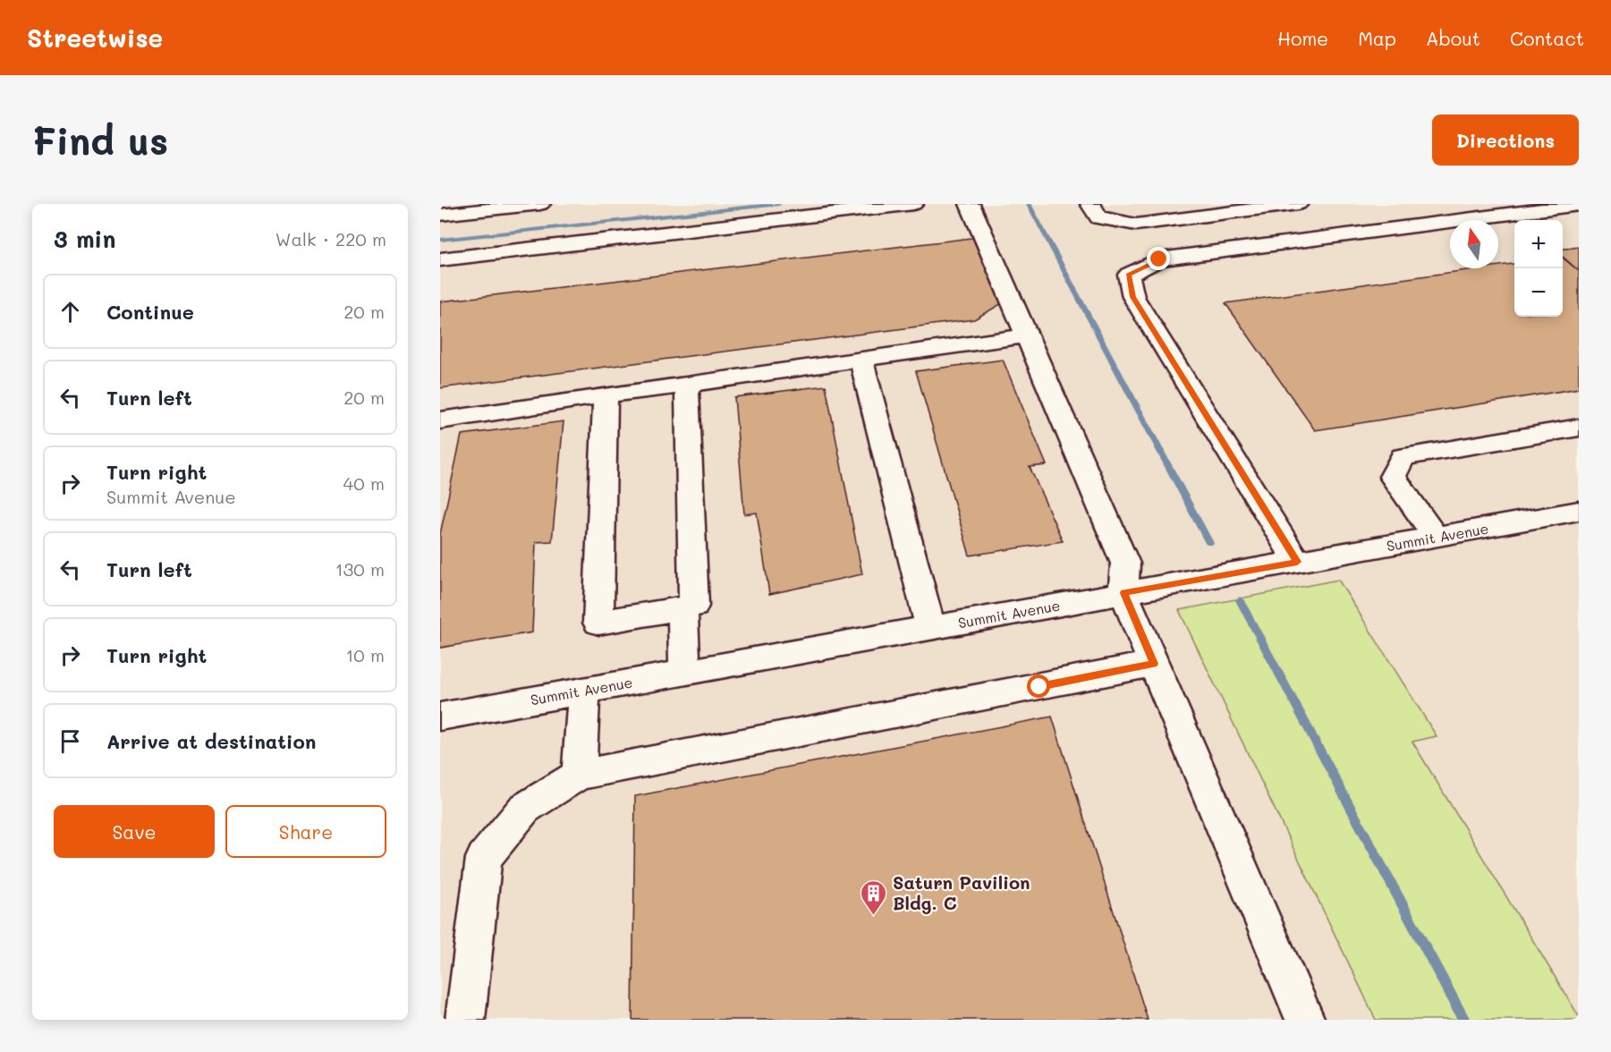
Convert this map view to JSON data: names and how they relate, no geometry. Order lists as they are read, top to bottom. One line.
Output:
{"streets":{"street":["Summit Avenue"]},"places":{"building":["Saturn Pavilion Bldg. C"]},"north":"top","page":{"header":"Streetwise","nav":["Home","Map","About","Contact"],"buttons":["Directions",["Save","Share"]],"title":"Find us","heading":["3 min","Walk · 220 m"],"map_buttons":["+","−"],"list":[["Continue","20 m"],["Turn left","20 m"],["Turn right","Summit Avenue","40 m"],["Turn left","130 m"],["Turn right","10 m"],"Arrive at destination"]}}
